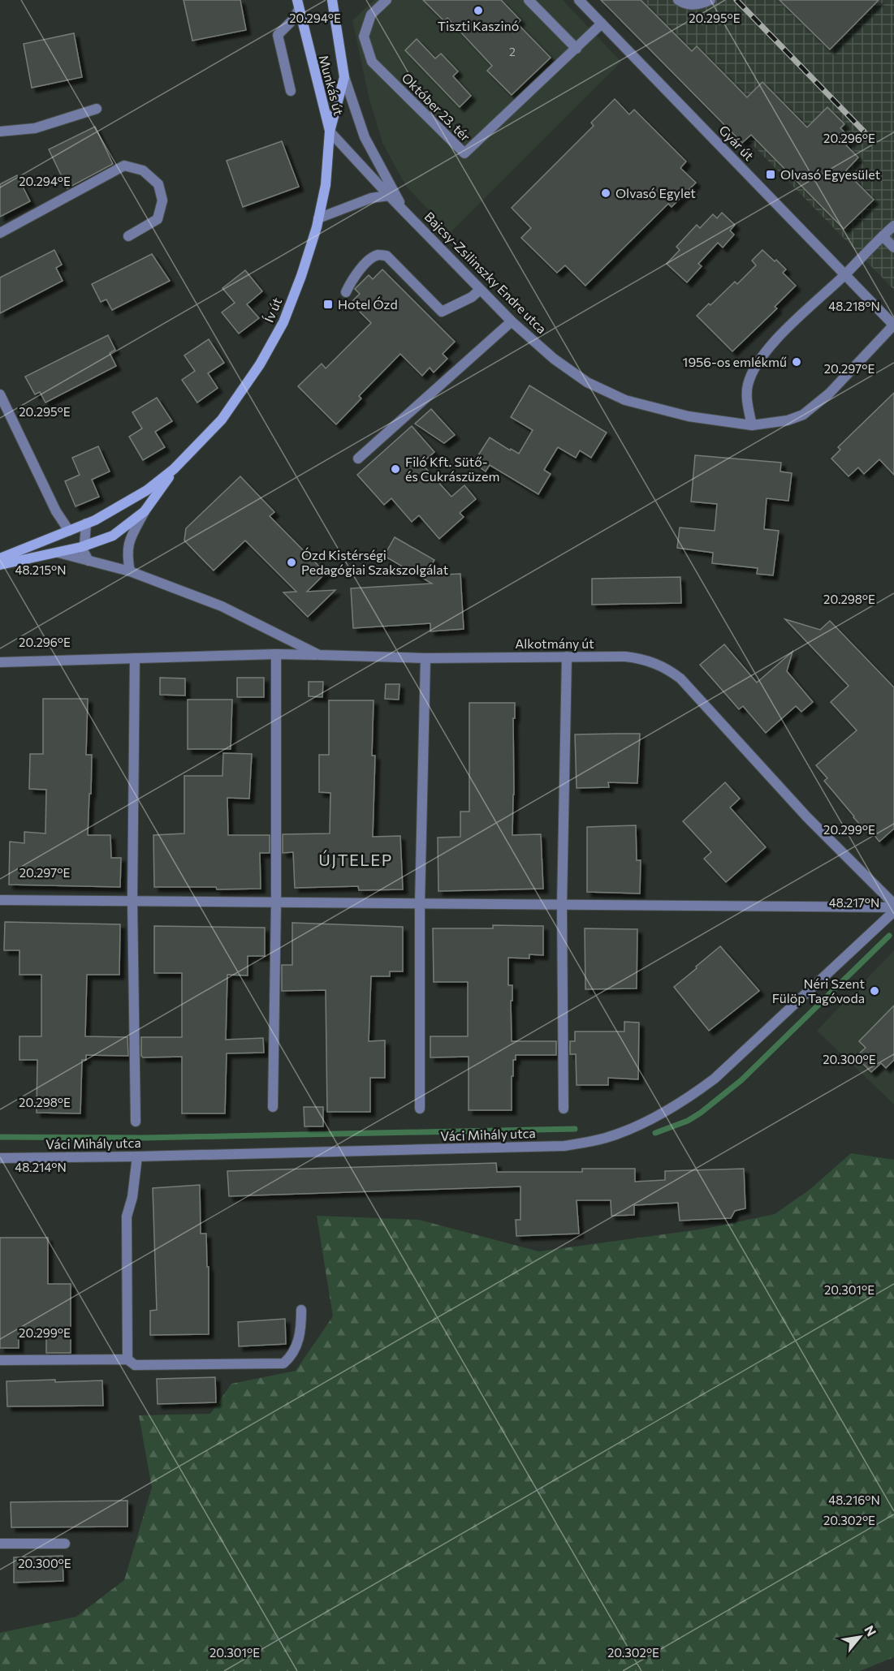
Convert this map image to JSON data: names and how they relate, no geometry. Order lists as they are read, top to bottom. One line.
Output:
{"streets":{"main road":["Munkás út","Ív út"],"street":["Október 23. tér","Gyár út","Bajcsy-Zsilinszky Endre utca","Alkotmány út","Váci Mihály utca"]},"crossings":[["Munkás út","Bajcsy-Zsilinszky Endre utca"],["Munkás út","Ív út"],["Október 23. tér","Gyár út"],["Gyár út","Bajcsy-Zsilinszky Endre utca"],["Bajcsy-Zsilinszky Endre utca","Ív út"],["Ív út","Alkotmány út"],["Alkotmány út","Váci Mihály utca"]],"districts":["ÚJTELEP"],"places":{"other":["Tiszti Kaszinó","Olvasó Egylet","1956-os emlékmű","Filó Kft. Sütő- és Cukrászüzem","Ózd Kistérségi Pedagógiai Szakszolgálat","Néri Szent Fülöp Tagóvoda"],"transit":["Olvasó Egyesület","Hotel Ózd"]},"house_numbers":["2"],"north":"top right","coordinates":["20.294°E","20.295°E","20.296°E","48.218°N","20.297°E","48.215°N","20.298°E","20.299°E","48.217°N","20.300°E","48.214°N","20.301°E","48.216°N","20.302°E"]}
